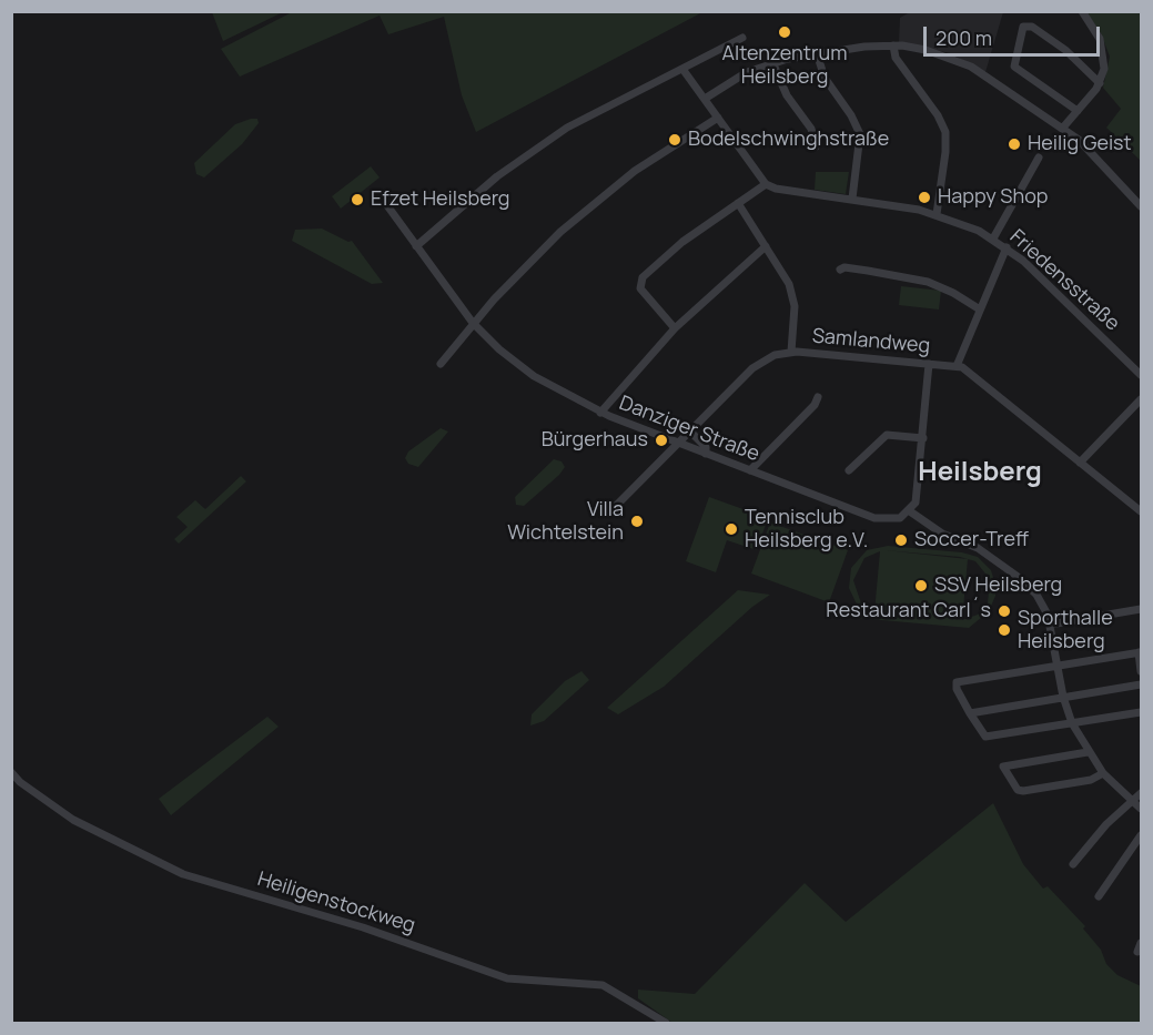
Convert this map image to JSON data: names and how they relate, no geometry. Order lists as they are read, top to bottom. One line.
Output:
{"streets":{"street":["Friedensstraße","Samlandweg","Danziger Straße","Heiligenstockweg"]},"crossings":[["Samlandweg","Danziger Straße"]],"districts":["Heilsberg"],"places":["Altenzentrum Heilsberg","Bodelschwinghstraße","Heilig Geist","Happy Shop","Efzet Heilsberg","Bürgerhaus","Villa Wichtelstein","Tennisclub Heilsberg e.V.","Soccer-Treff","SSV Heilsberg","Restaurant Carl´s","Sporthalle Heilsberg"],"scale_bar":"200 m"}
